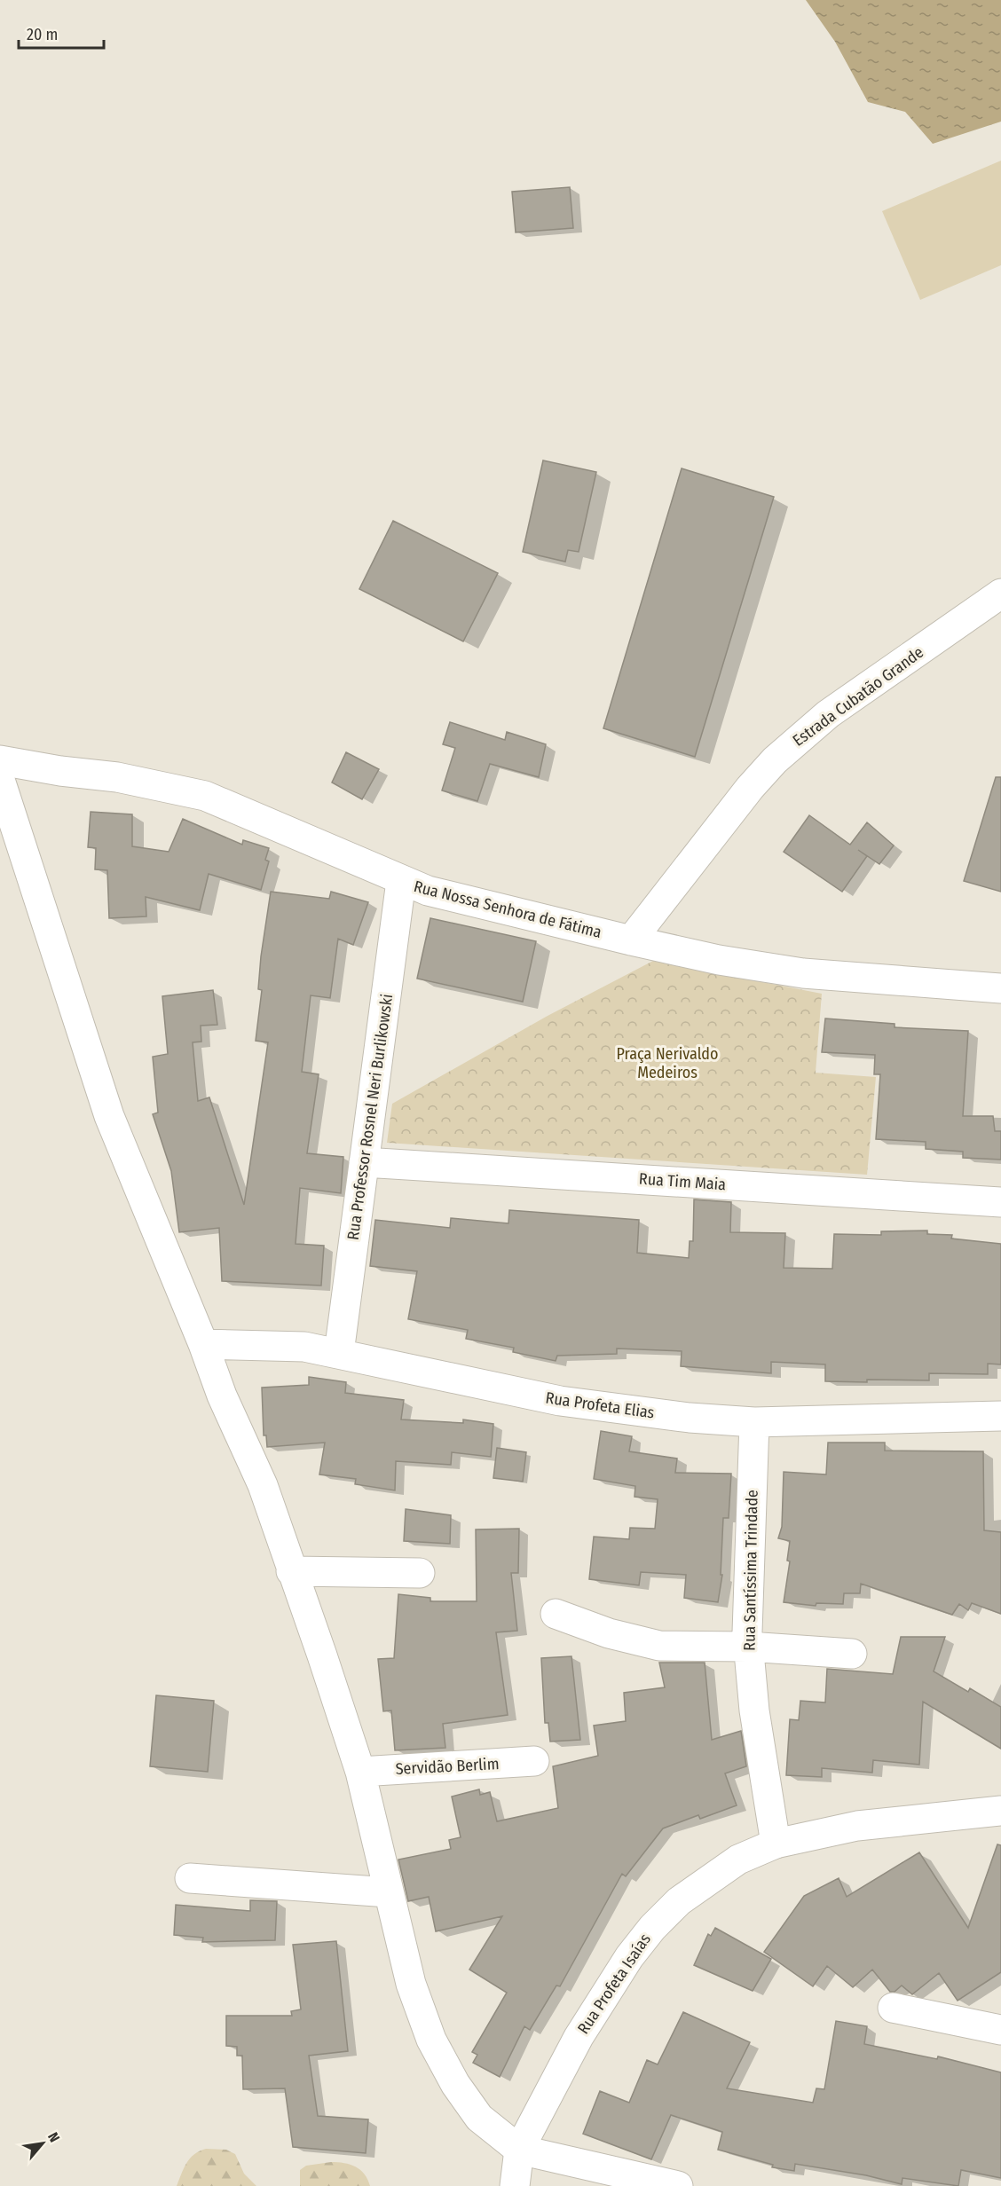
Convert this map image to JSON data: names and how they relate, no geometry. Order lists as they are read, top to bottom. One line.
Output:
{"streets":{"street":["Estrada Cubatão Grande","Rua Nossa Senhora de Fátima","Rua Professor Rosnel Neri Burlikowski","Rua Tim Maia","Rua Profeta Elias","Rua Santíssima Trindade","Servidão Berlim","Rua Profeta Isaías"]},"crossings":[["Estrada Cubatão Grande","Rua Nossa Senhora de Fátima"],["Rua Nossa Senhora de Fátima","Rua Professor Rosnel Neri Burlikowski"],["Rua Professor Rosnel Neri Burlikowski","Rua Tim Maia"],["Rua Professor Rosnel Neri Burlikowski","Rua Profeta Elias"],["Rua Profeta Elias","Rua Santíssima Trindade"],["Rua Santíssima Trindade","Rua Profeta Isaías"]],"parks":["Praça Nerivaldo Medeiros"],"scale_bar":"20 m","north":"top right"}
